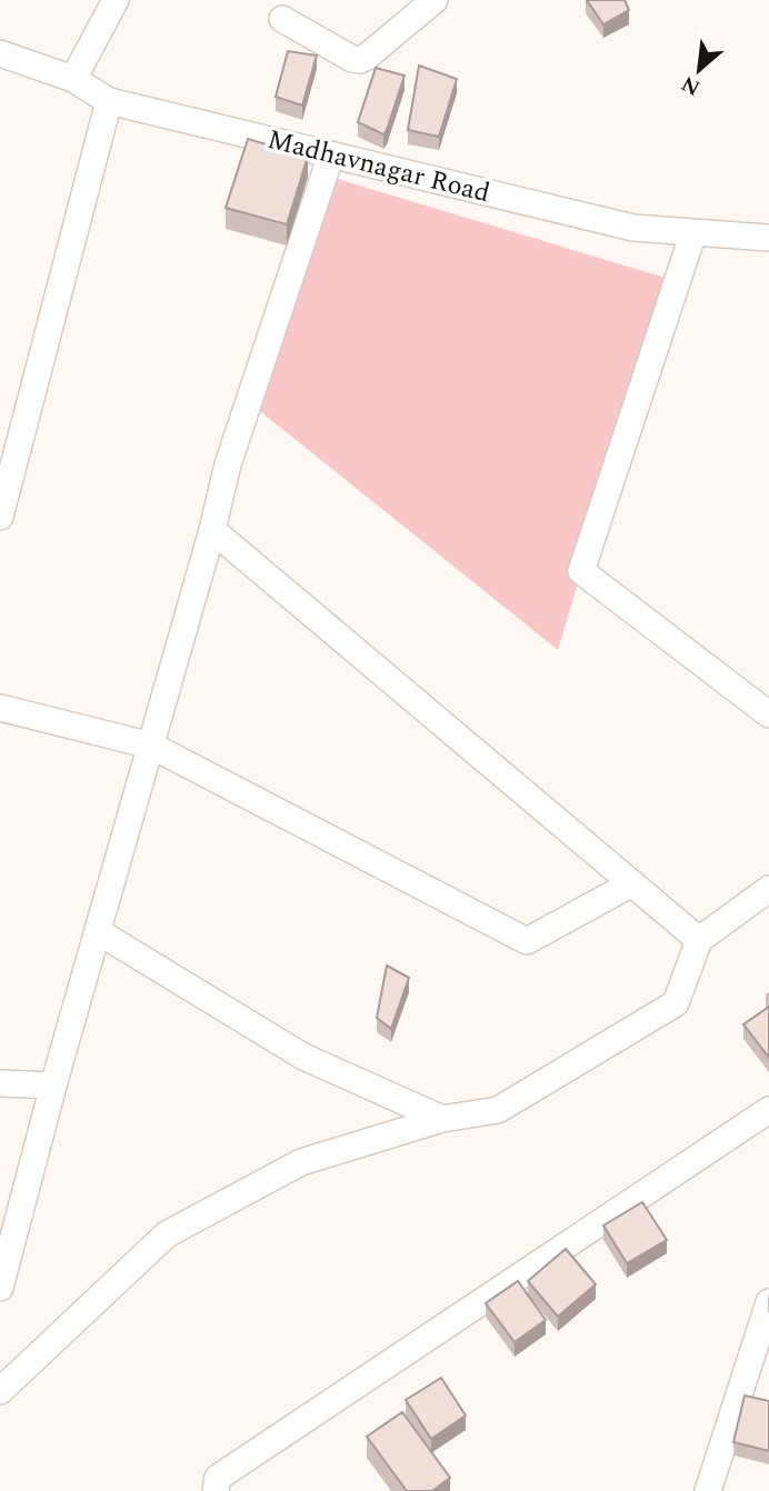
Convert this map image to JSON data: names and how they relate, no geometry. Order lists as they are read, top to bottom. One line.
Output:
{"streets":{"street":["Madhavnagar Road"]},"north":"bottom left"}
